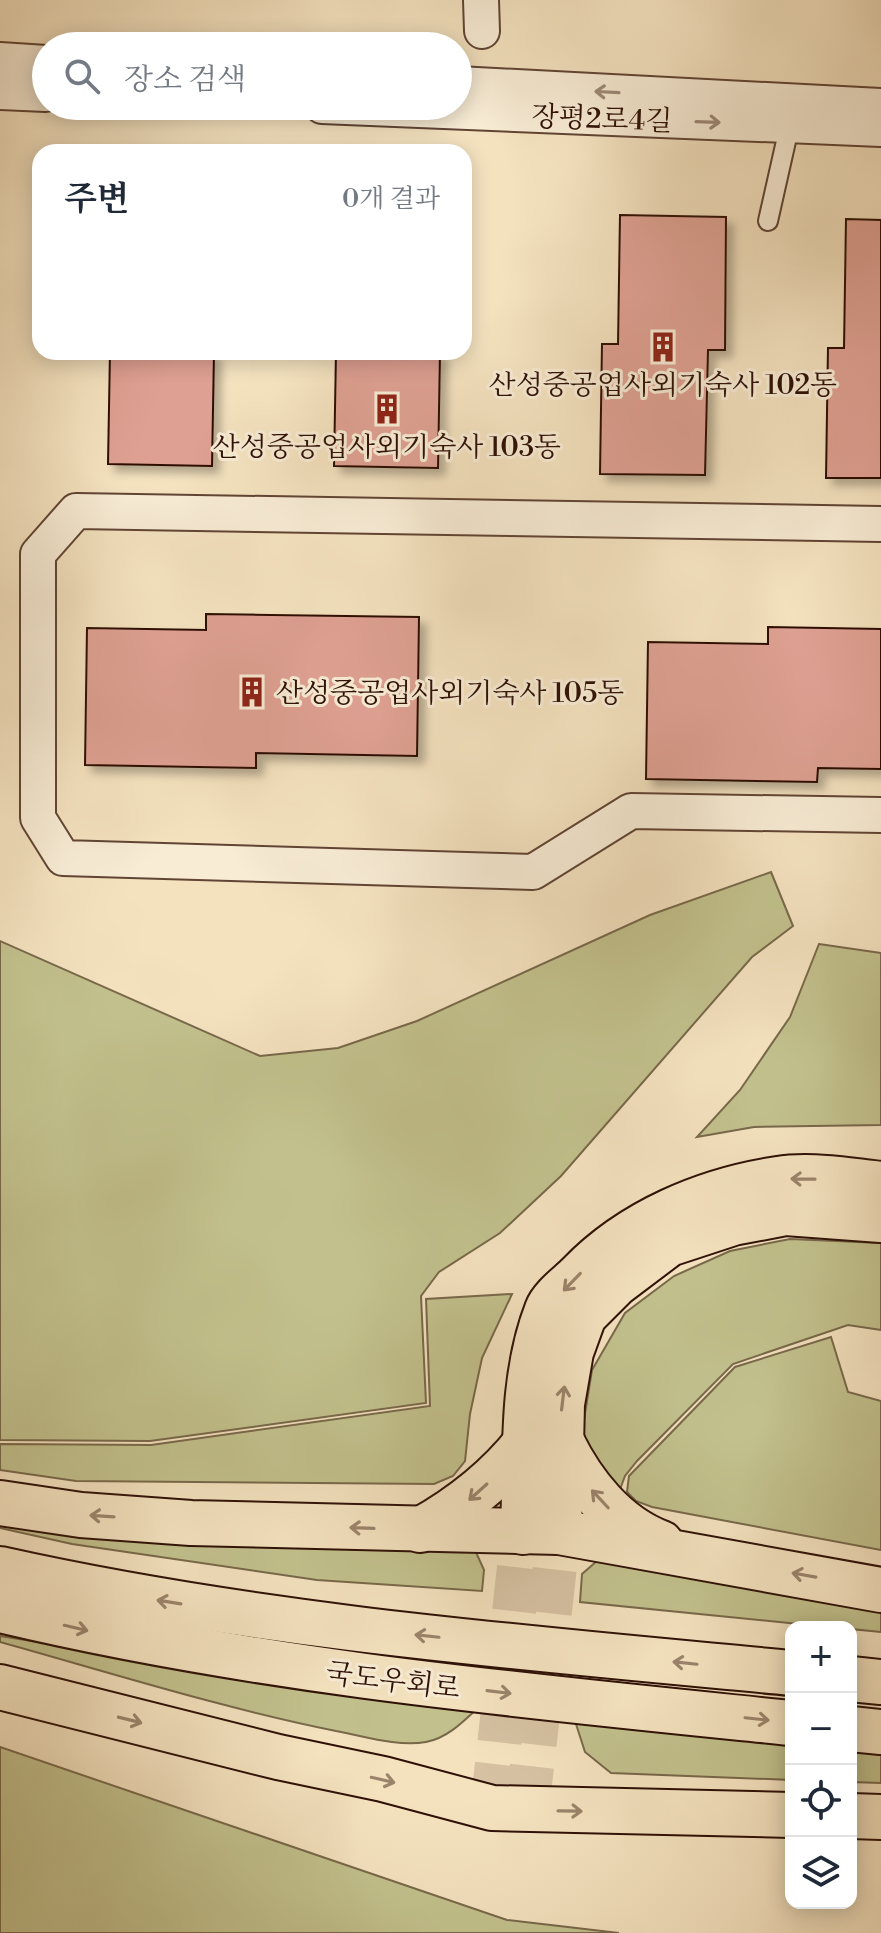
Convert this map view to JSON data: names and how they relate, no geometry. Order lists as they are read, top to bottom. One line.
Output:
{"streets":{"highway":["국도우회로"],"street":["장평2로4길"]},"places":{"building":["산성중공업사외기숙사 102동","산성중공업사외기숙사 103동","산성중공업사외기숙사 105동"]},"page":{"search":"장소 검색","heading":["주변","0개 결과"],"map_buttons":["+","−"]}}
